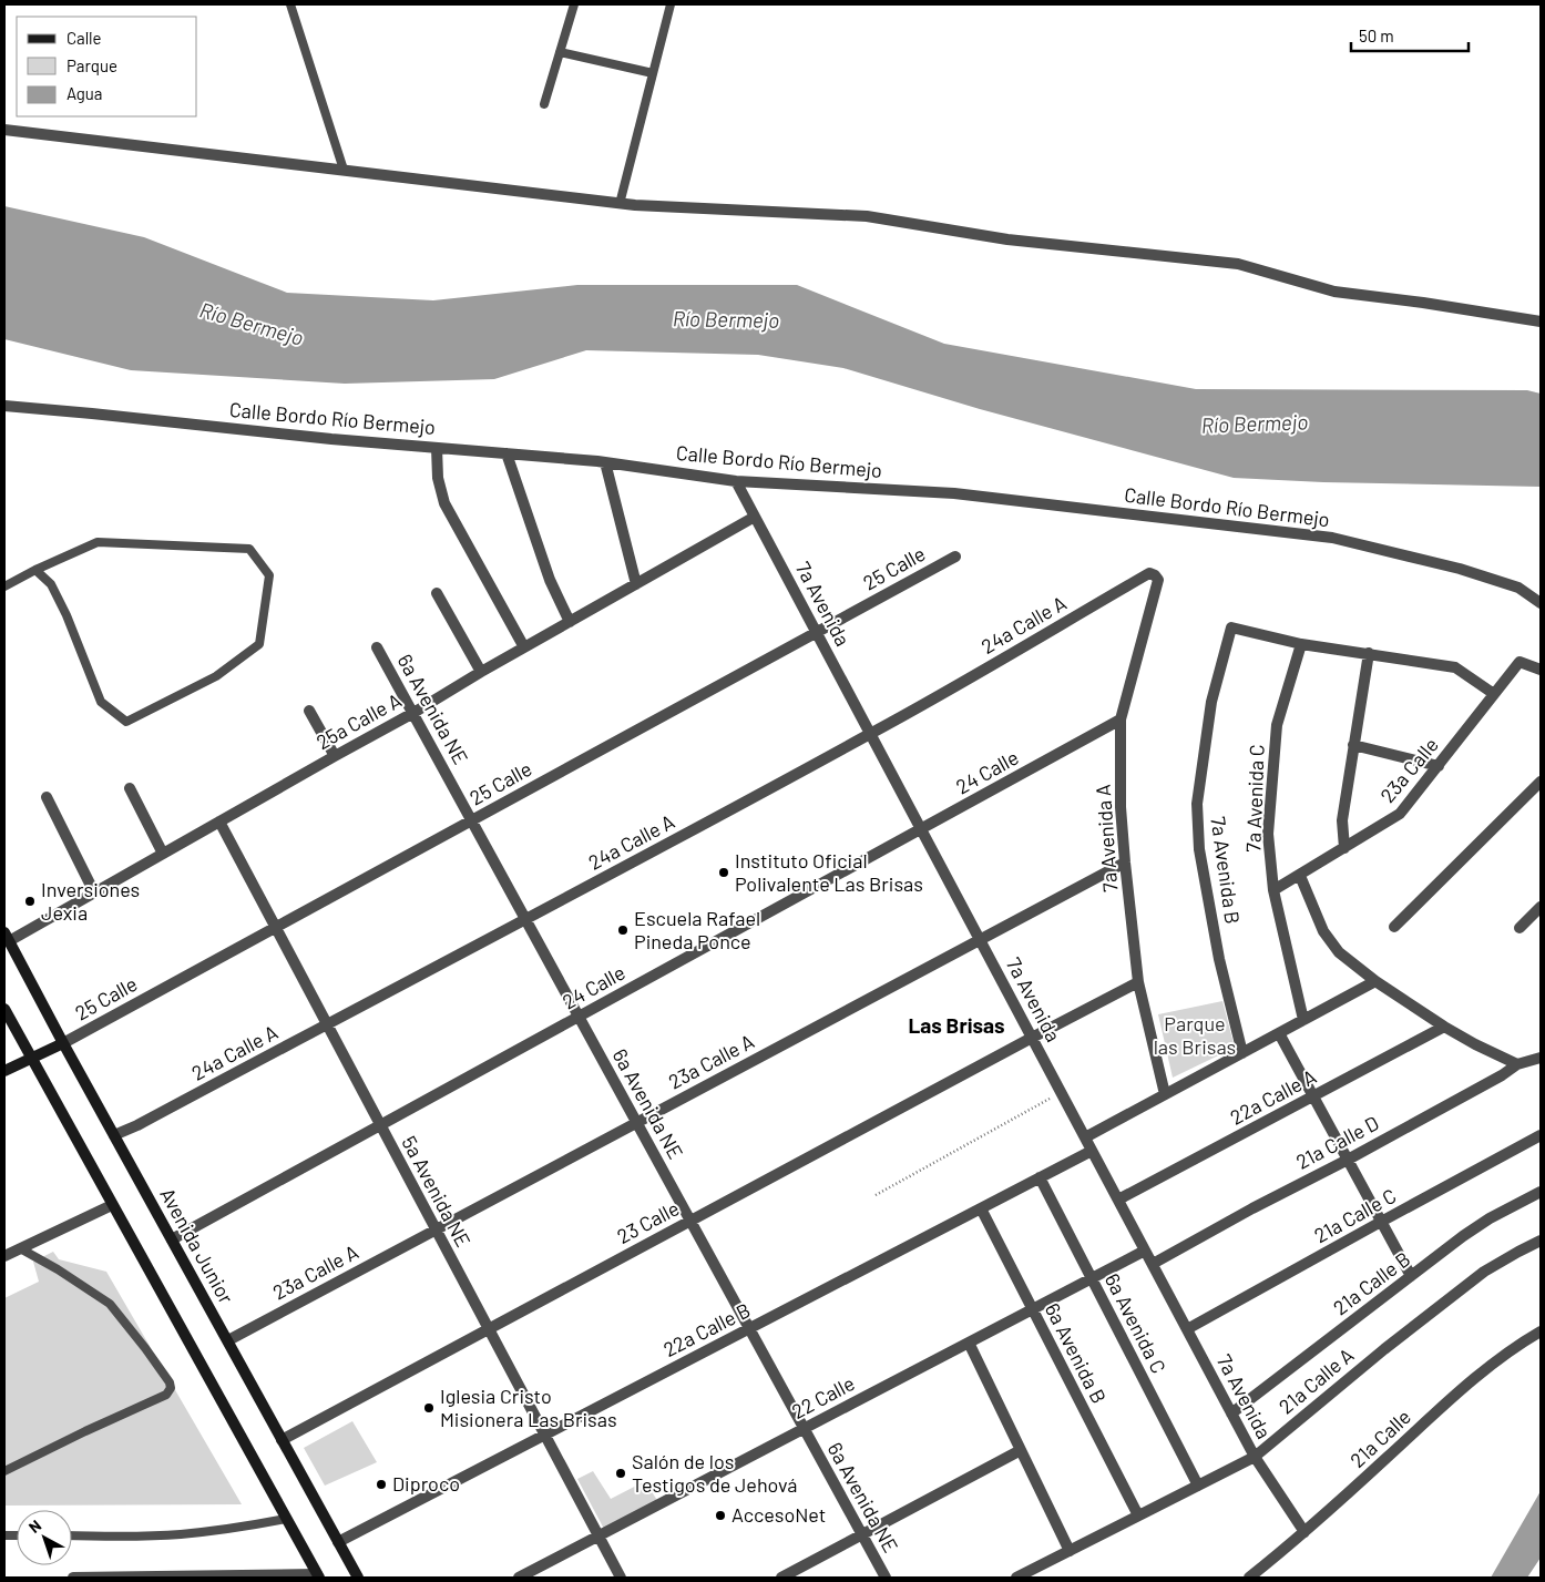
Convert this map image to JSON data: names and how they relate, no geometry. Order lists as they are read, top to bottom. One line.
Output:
{"streets":{"main road":["Avenida Junior"],"street":["Calle Bordo Río Bermejo","25 Calle","7a Avenida","24a Calle A","6a Avenida NE","25a Calle A","23a Calle","24 Calle","7a Avenida C","7a Avenida A","7a Avenida B","23a Calle A","22a Calle A","21a Calle D","5a Avenida NE","21a Calle C","23 Calle","21a Calle B","6a Avenida C","22a Calle B","6a Avenida B","21a Calle A","22 Calle","21a Calle"]},"crossings":[["Calle Bordo Río Bermejo","7a Avenida"],["25 Calle","7a Avenida"],["25 Calle","6a Avenida NE"],["25 Calle","5a Avenida NE"],["25 Calle","Avenida Junior"],["7a Avenida","24a Calle A"],["7a Avenida","25a Calle A"],["7a Avenida","24 Calle"],["7a Avenida","23a Calle A"],["7a Avenida","22a Calle A"],["7a Avenida","21a Calle D"],["7a Avenida","21a Calle C"],["7a Avenida","23 Calle"],["7a Avenida","21a Calle B"],["7a Avenida","22a Calle B"],["7a Avenida","21a Calle A"],["7a Avenida","22 Calle"],["7a Avenida","21a Calle"],["24a Calle A","6a Avenida NE"],["24a Calle A","7a Avenida A"],["24a Calle A","5a Avenida NE"],["24a Calle A","Avenida Junior"],["6a Avenida NE","25a Calle A"],["6a Avenida NE","24 Calle"],["6a Avenida NE","23a Calle A"],["6a Avenida NE","23 Calle"],["6a Avenida NE","22a Calle B"],["6a Avenida NE","22 Calle"],["25a Calle A","5a Avenida NE"],["25a Calle A","Avenida Junior"],["23a Calle","7a Avenida C"],["24 Calle","7a Avenida A"],["24 Calle","5a Avenida NE"],["24 Calle","Avenida Junior"],["7a Avenida C","7a Avenida B"],["7a Avenida A","23a Calle A"],["7a Avenida A","23 Calle"],["23a Calle A","5a Avenida NE"],["23a Calle A","Avenida Junior"],["5a Avenida NE","23 Calle"],["5a Avenida NE","22a Calle B"],["5a Avenida NE","22 Calle"],["23 Calle","Avenida Junior"],["Avenida Junior","22a Calle B"],["6a Avenida C","22a Calle B"],["6a Avenida C","21a Calle A"],["6a Avenida C","22 Calle"],["22a Calle B","6a Avenida B"],["6a Avenida B","21a Calle A"],["6a Avenida B","22 Calle"]],"districts":["Las Brisas"],"water":["Río Bermejo"],"parks":["Parque las Brisas"],"places":["Instituto Oficial Polivalente Las Brisas","Inversiones Jexia","Escuela Rafael Pineda Ponce","Iglesia Cristo Misionera Las Brisas","Salón de los Testigos de Jehová","Diproco","AccesoNet"],"legend":["Calle","Parque","Agua"],"scale_bar":"50 m","north":"top left"}
